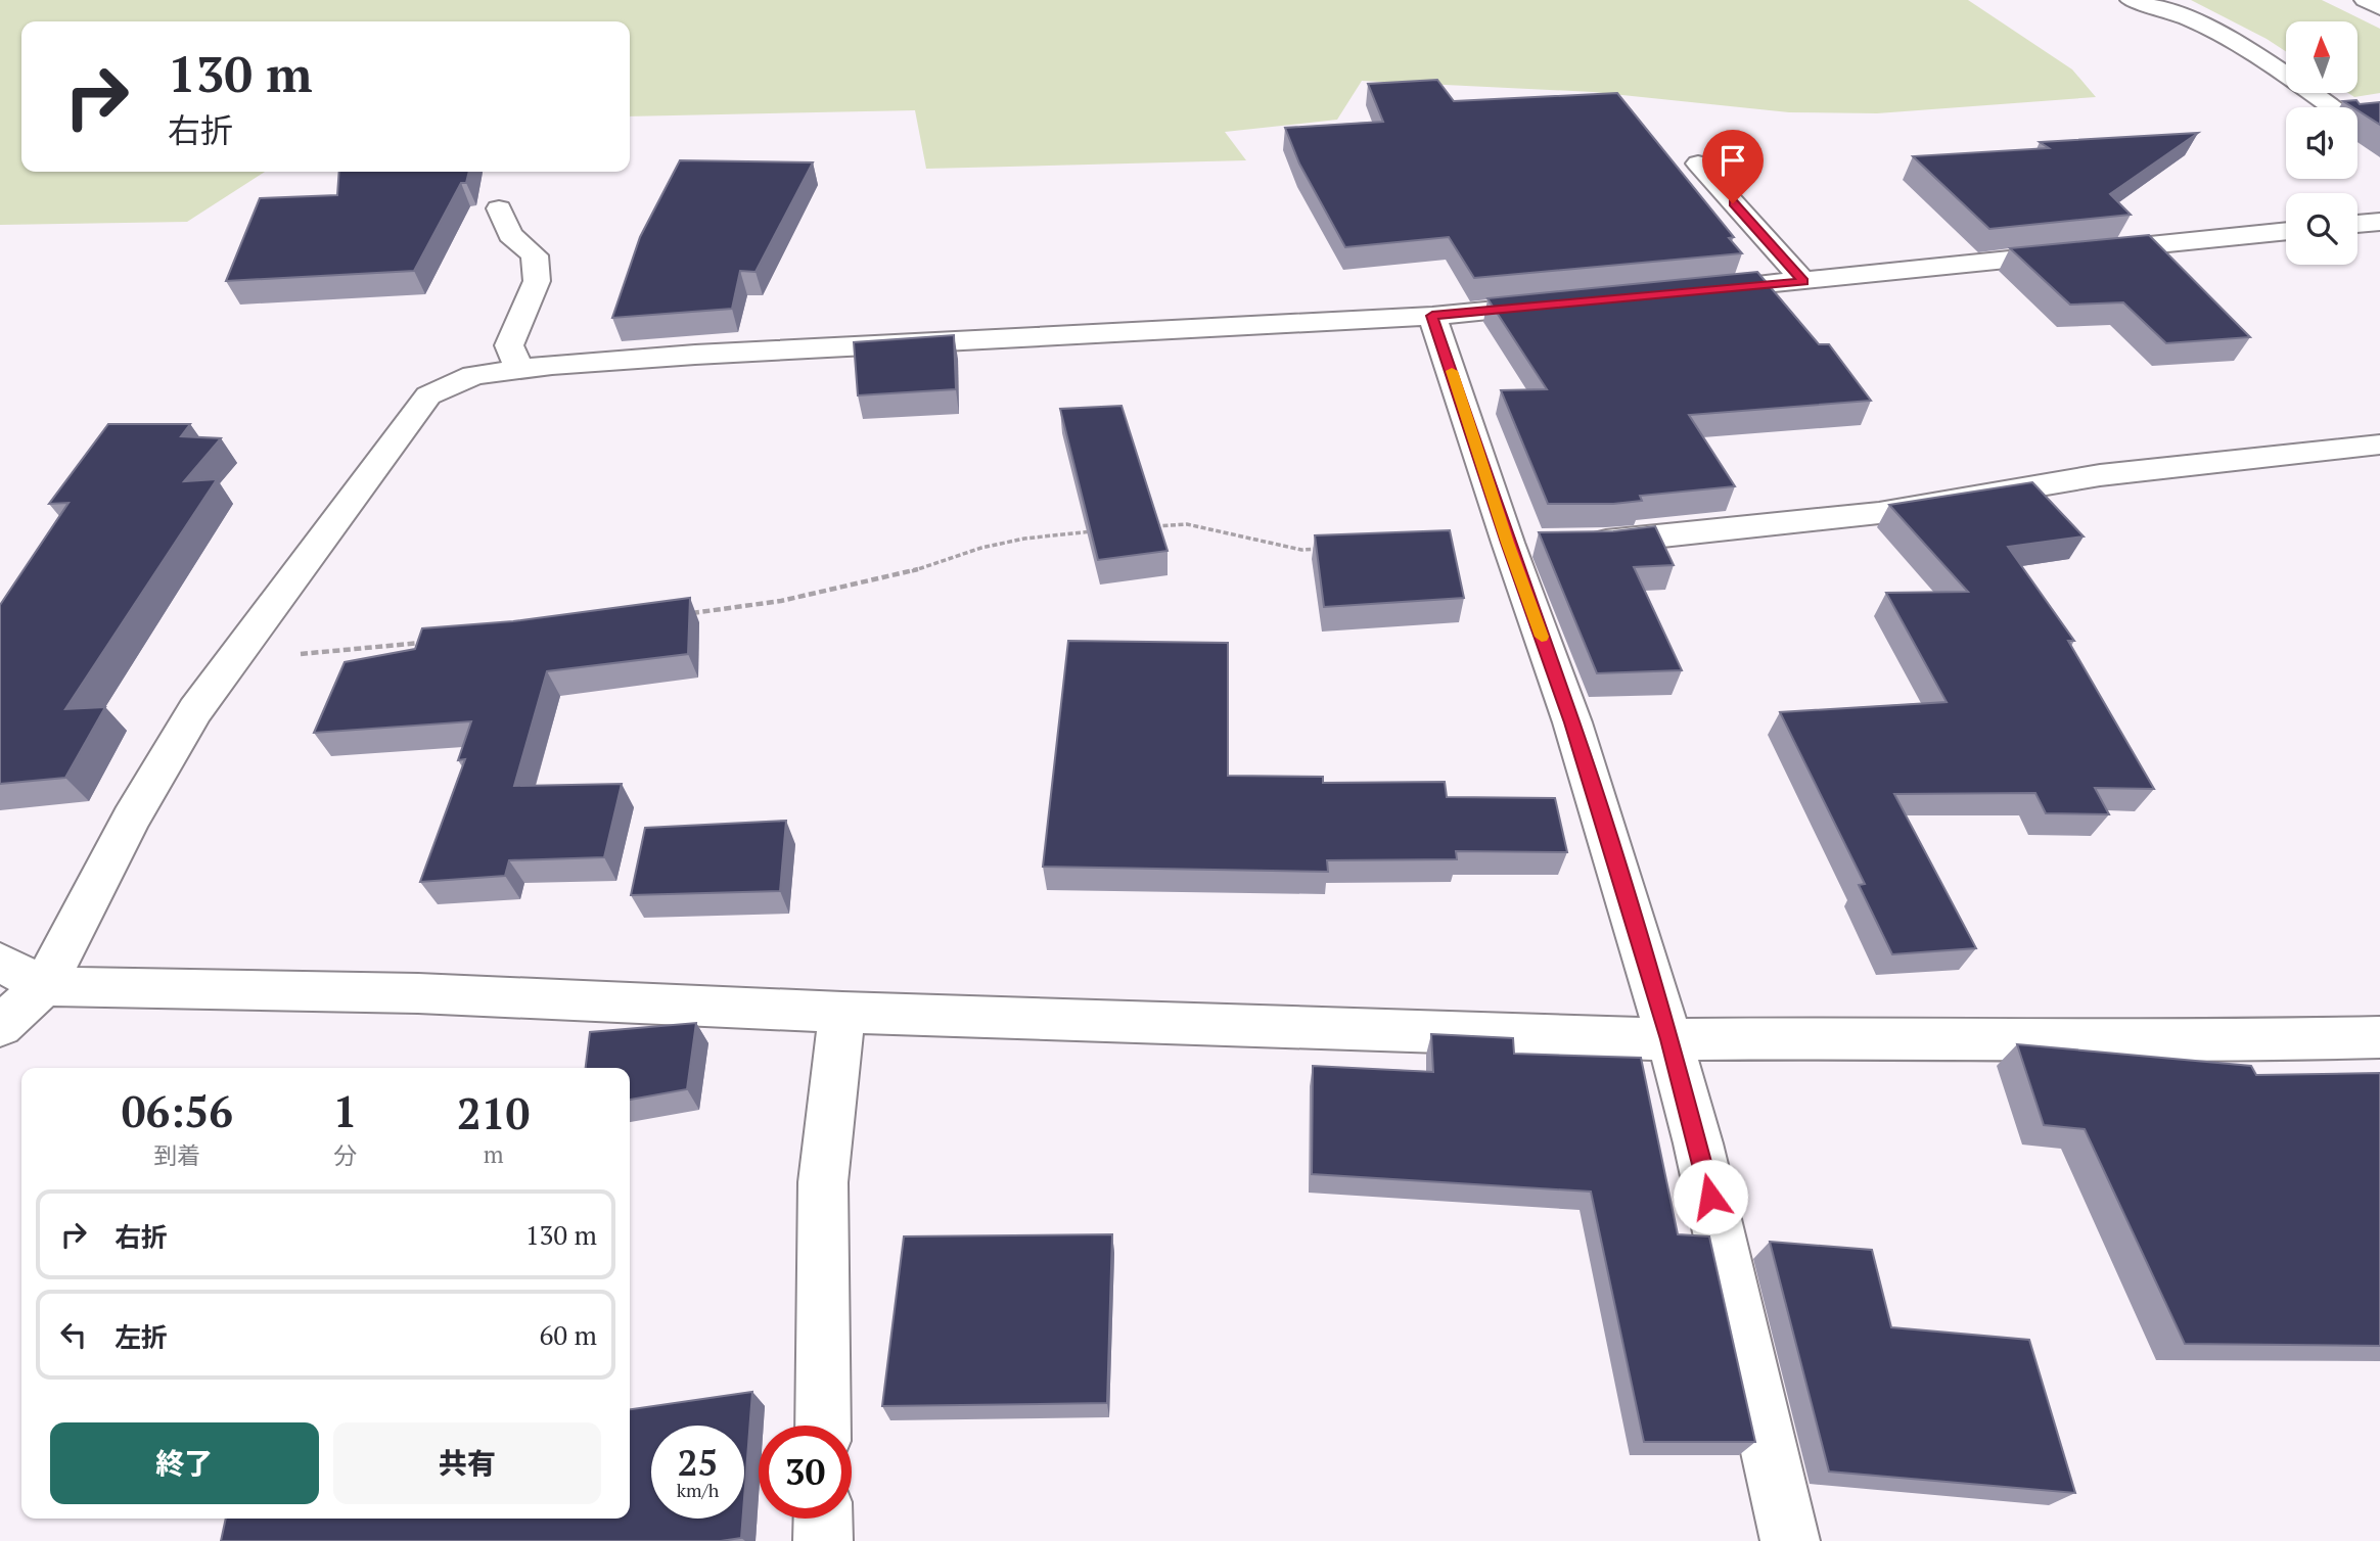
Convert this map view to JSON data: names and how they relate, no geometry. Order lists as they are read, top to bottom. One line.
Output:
{"north":"top","page":{"turn":["130 m","右折"],"eta":["06:56","到着","1","分","210","m"],"list":[{"name":"右折","value":"130 m"},{"name":"左折","value":"60 m"}],"buttons":["終了","共有"],"speed":"25 km/h","limit":"30"}}
